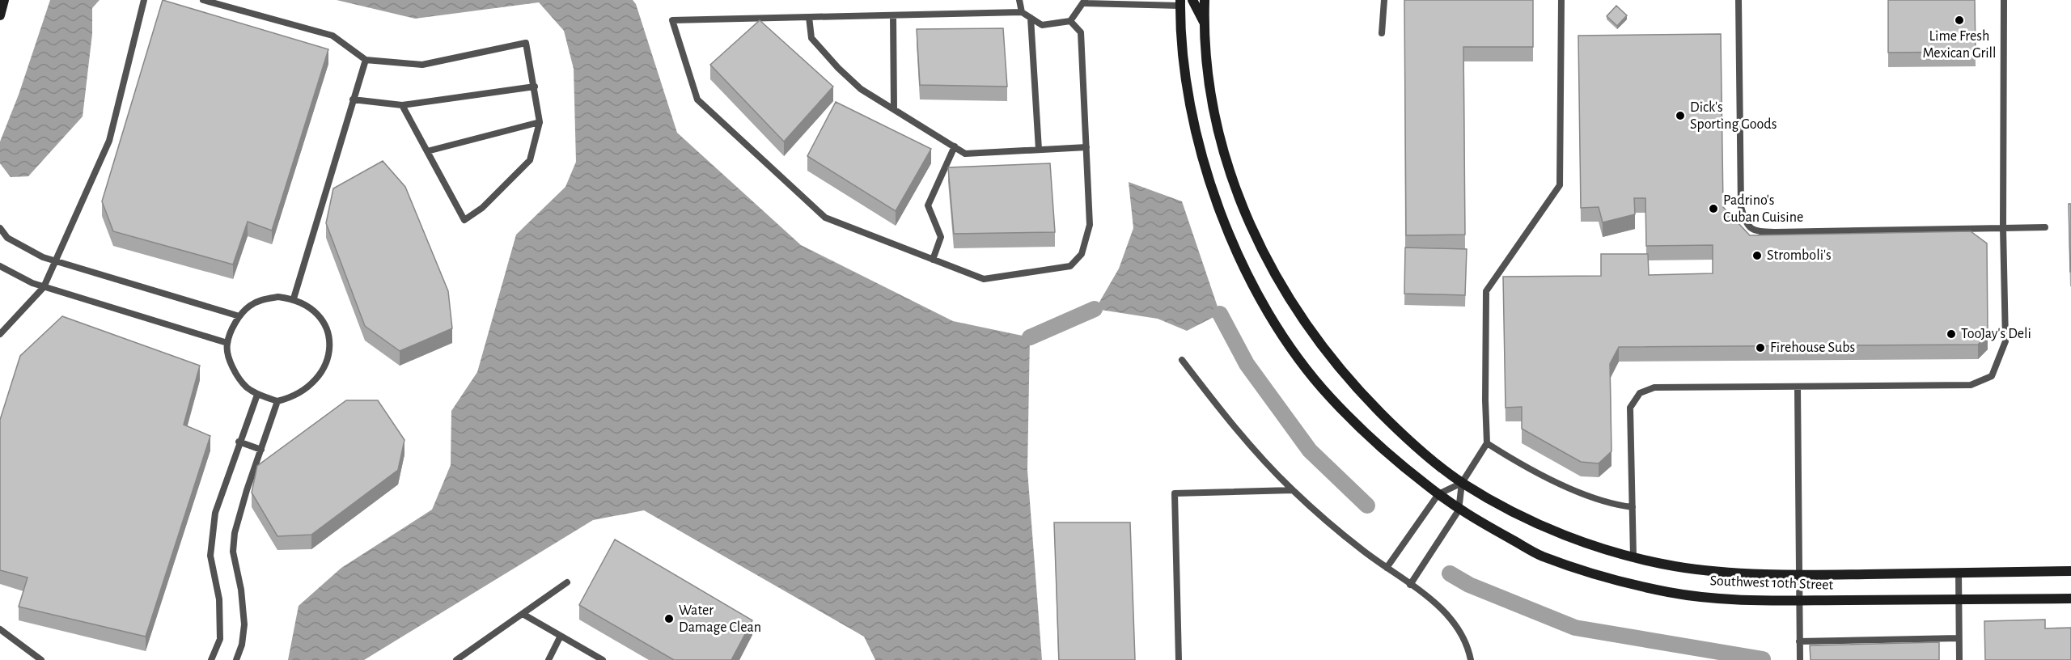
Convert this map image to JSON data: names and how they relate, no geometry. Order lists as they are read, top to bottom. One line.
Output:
{"streets":{"street":["Southwest 10th Street"]},"places":["Lime Fresh Mexican Grill","Dick's Sporting Goods","Padrino's Cuban Cuisine","Stromboli's","TooJay's Deli","Firehouse Subs","Water Damage Clean"]}
